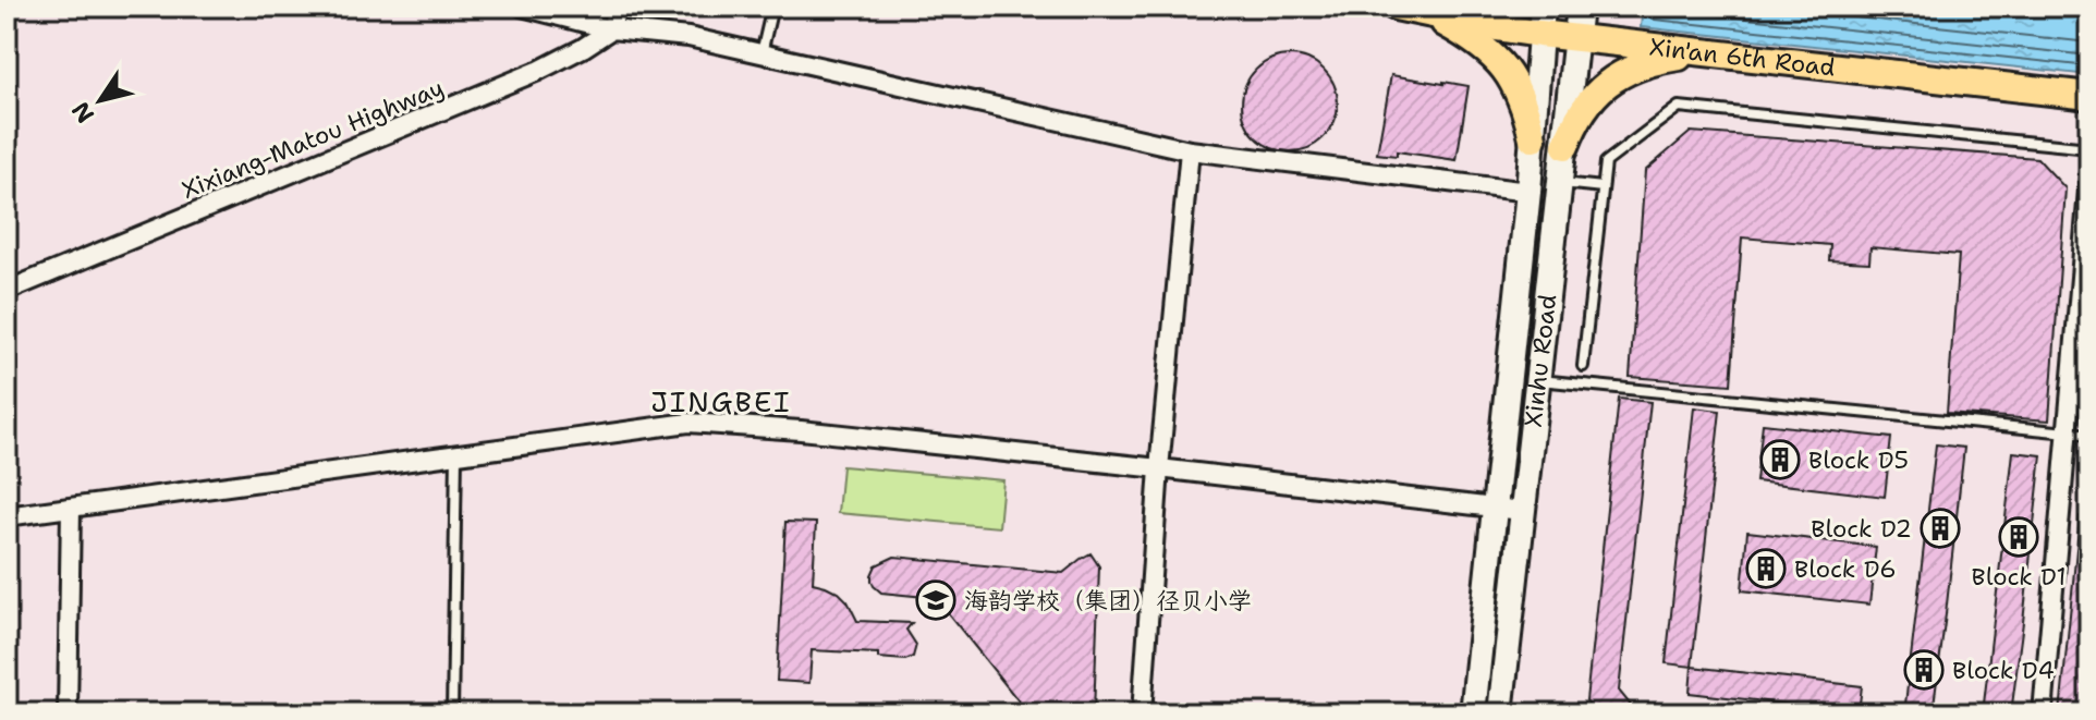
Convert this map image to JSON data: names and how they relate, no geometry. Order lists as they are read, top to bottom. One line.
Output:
{"streets":{"main road":["Xin'an 6th Road","Xinhu Road"],"street":["Xixiang-Matou Highway"]},"crossings":[["Xin'an 6th Road","Xinhu Road"]],"districts":["JINGBEI"],"places":{"building":["Block D5","Block D2","Block D1","Block D6","Block D4"],"school or university":["海韵学校（集团）径贝小学"]},"north":"bottom left"}
